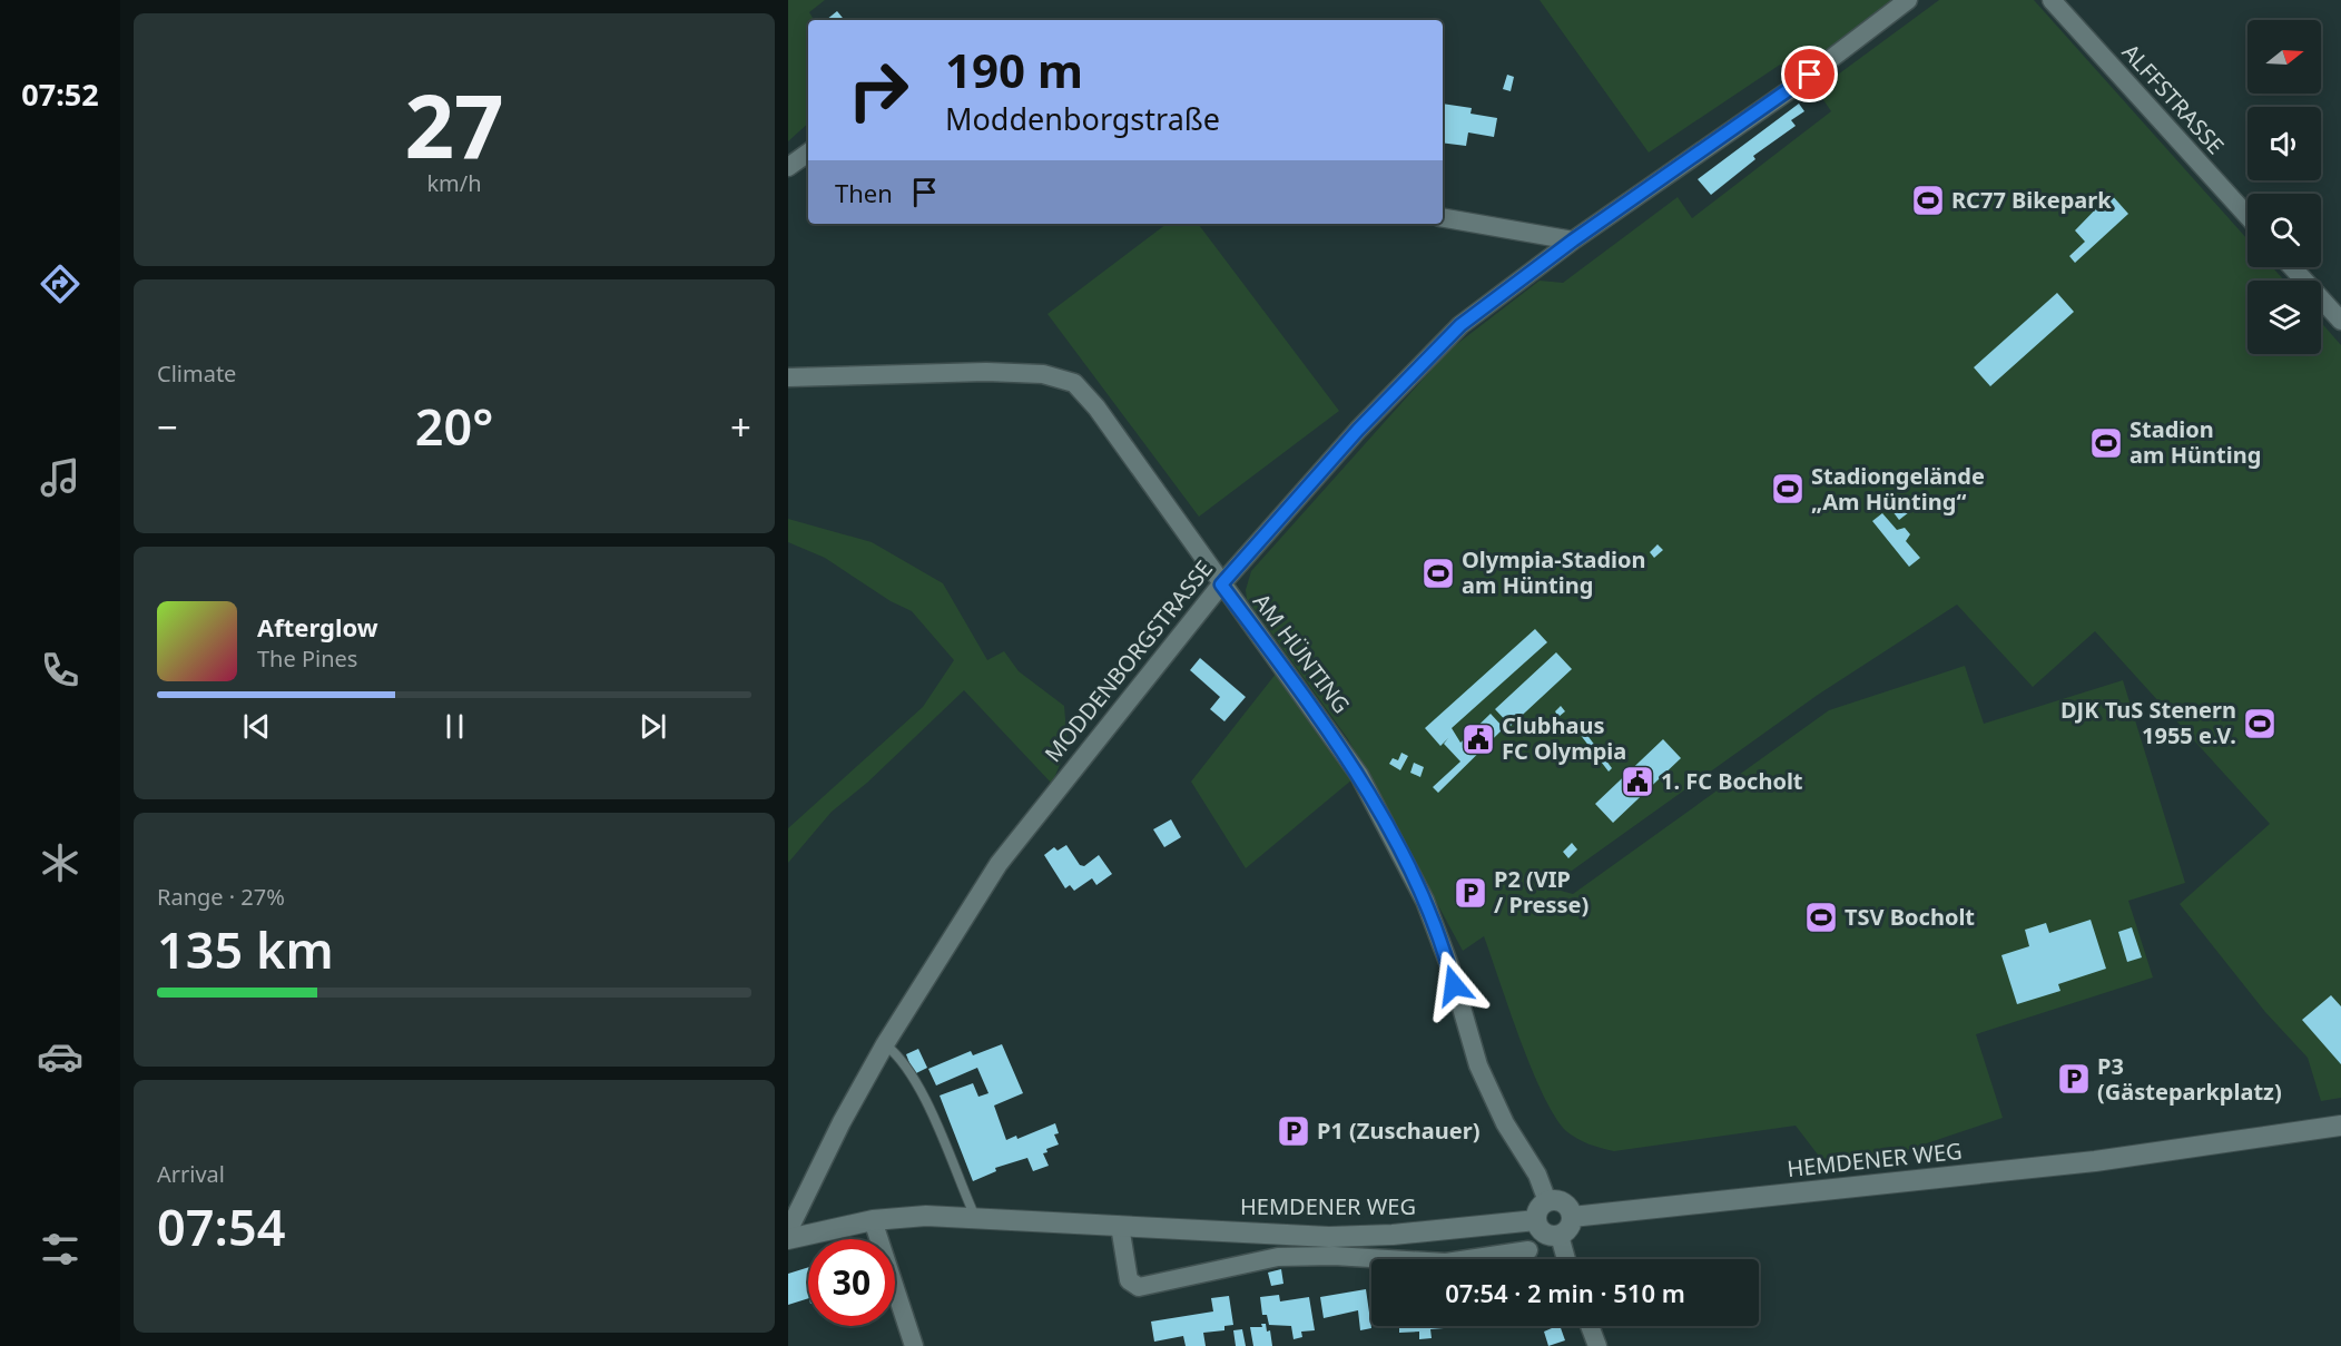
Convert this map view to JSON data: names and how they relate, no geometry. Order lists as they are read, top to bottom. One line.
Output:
{"streets":{"street":["ALFFSTRASSE","AM HÜNTING","MODDENBORGSTRASSE","HEMDENER WEG"]},"crossings":[["AM HÜNTING","MODDENBORGSTRASSE"],["AM HÜNTING","HEMDENER WEG"]],"places":{"sports":["RC77 Bikepark","Stadion am Hünting","Stadiongelände „Am Hünting“","Olympia-Stadion am Hünting","DJK TuS Stenern 1955 e.V.","TSV Bocholt"],"public building":["Clubhaus FC Olympia","1. FC Bocholt"],"parking":["P2 (VIP / Presse)","P3 (Gästeparkplatz)","P1 (Zuschauer)"]},"north":"right","page":{"tabs":"07:52","tile":[["27","km/h"],"Climate",["Range · 27%","135 km"],["Arrival","07:54"]],"turn":["190 m","Moddenborgstraße"],"then":"Then","heat":["−","20°","+"],"song":["Afterglow","The Pines"],"limit":"30","trip":"07:54 · 2 min · 510 m"}}
